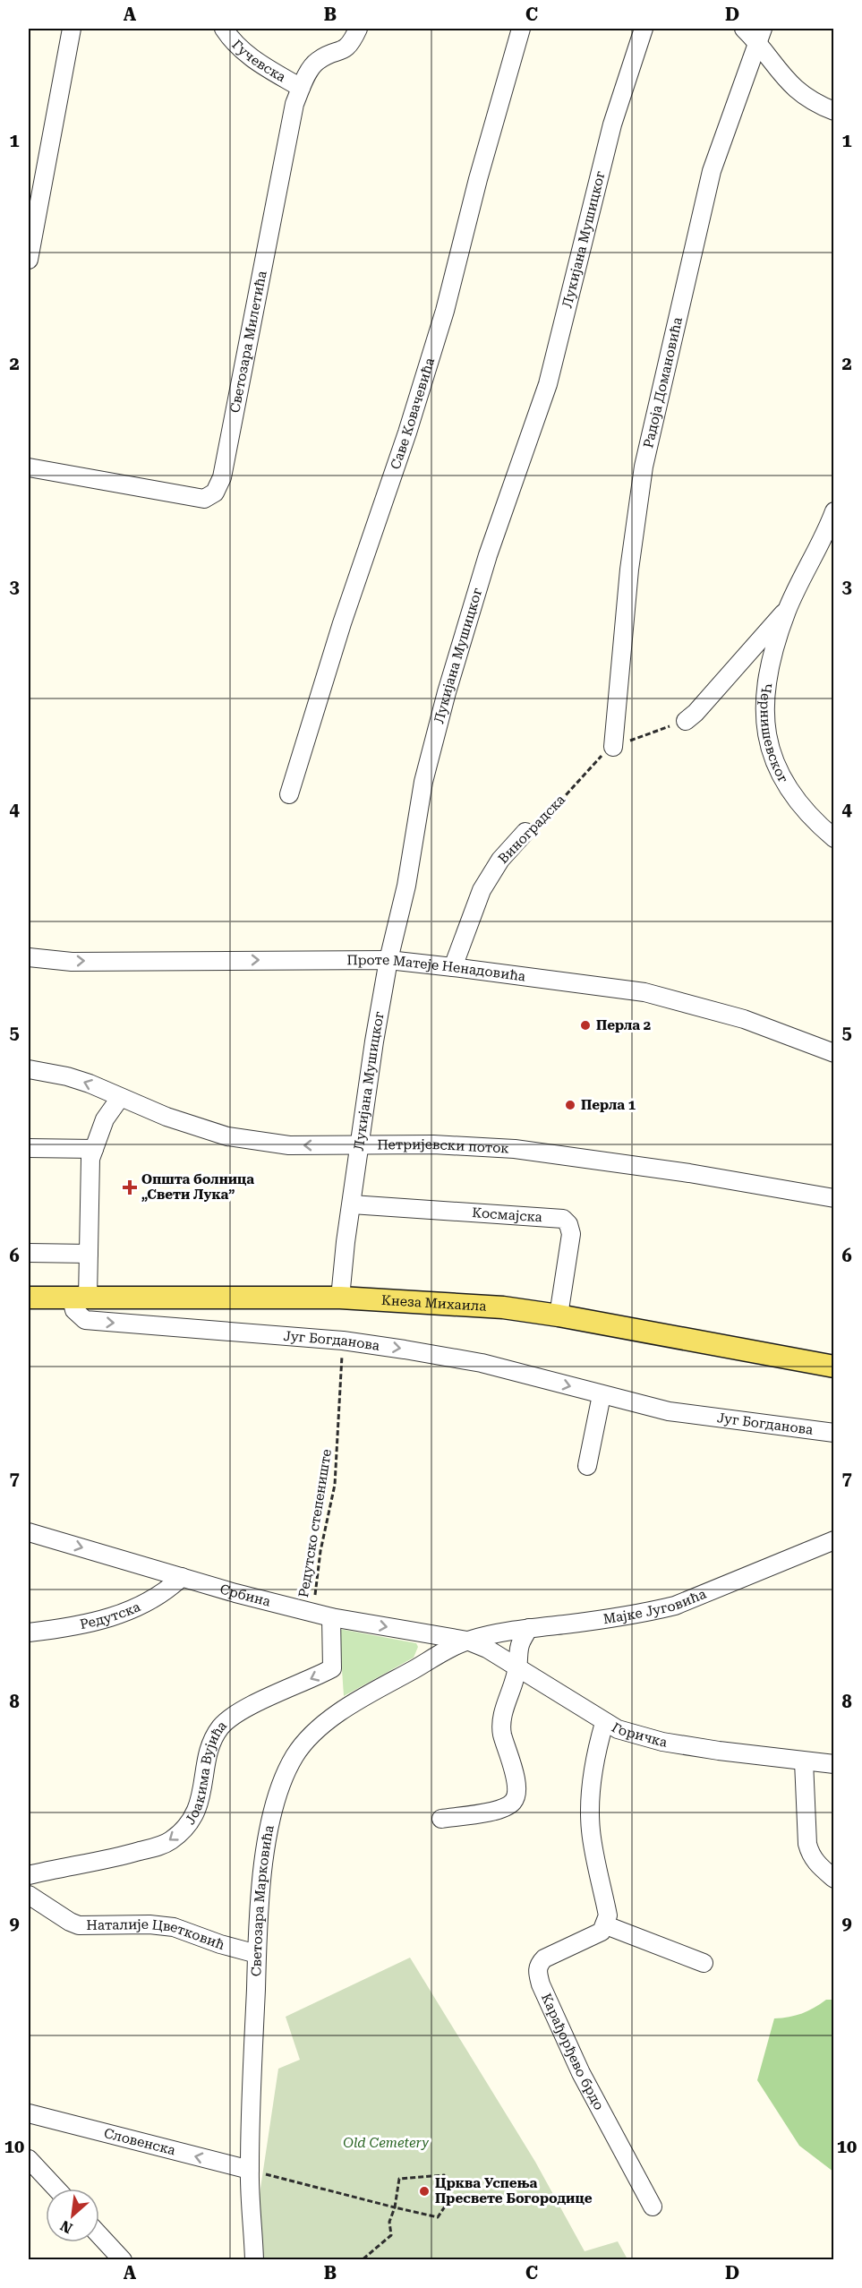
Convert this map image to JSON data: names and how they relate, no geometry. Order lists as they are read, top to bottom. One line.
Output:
{"streets":{"main road":["Кнеза Михаила"],"street":["Гучевска","Лукијана Мушицког","Светозара Милетића","Радоја Домановића","Саве Ковачевића","Чернишевског","Виноградска","Проте Матеје Ненадовића","Петријевски поток","Космајска","Југ Богданова","Србина","Мајке Југовића","Редутска","Горичка","Јоакима Вујића","Светозара Марковића","Наталије Цветковић","Карађорђево брдо","Словенска"],"path":["Редутско степениште"]},"crossings":[["Гучевска","Светозара Милетића"],["Лукијана Мушицког","Проте Матеје Ненадовића"],["Лукијана Мушицког","Петријевски поток"],["Лукијана Мушицког","Космајска"],["Лукијана Мушицког","Кнеза Михаила"],["Радоја Домановића","Виноградска"],["Чернишевског","Виноградска"],["Виноградска","Проте Матеје Ненадовића"],["Космајска","Кнеза Михаила"],["Кнеза Михаила","Југ Богданова"],["Југ Богданова","Редутско степениште"],["Редутско степениште","Србина"],["Србина","Мајке Југовића"],["Србина","Редутска"],["Србина","Горичка"],["Србина","Јоакима Вујића"],["Србина","Светозара Марковића"],["Мајке Југовића","Горичка"],["Мајке Југовића","Светозара Марковића"],["Горичка","Светозара Марковића"],["Светозара Марковића","Наталије Цветковић"],["Светозара Марковића","Словенска"]],"one_way":["Проте Матеје Ненадовића","Петријевски поток","Југ Богданова","Србина","Јоакима Вујића","Словенска"],"parks":["Old Cemetery"],"places":{"other":["Перла 2","Перла 1","Црква Успења Пресвете Богородице"],"health":["Општа болница „Свети Лука”"]},"north":"bottom left","grid":{"columns":["A","B","C","D"],"rows":["1","2","3","4","5","6","7","8","9","10"]}}
